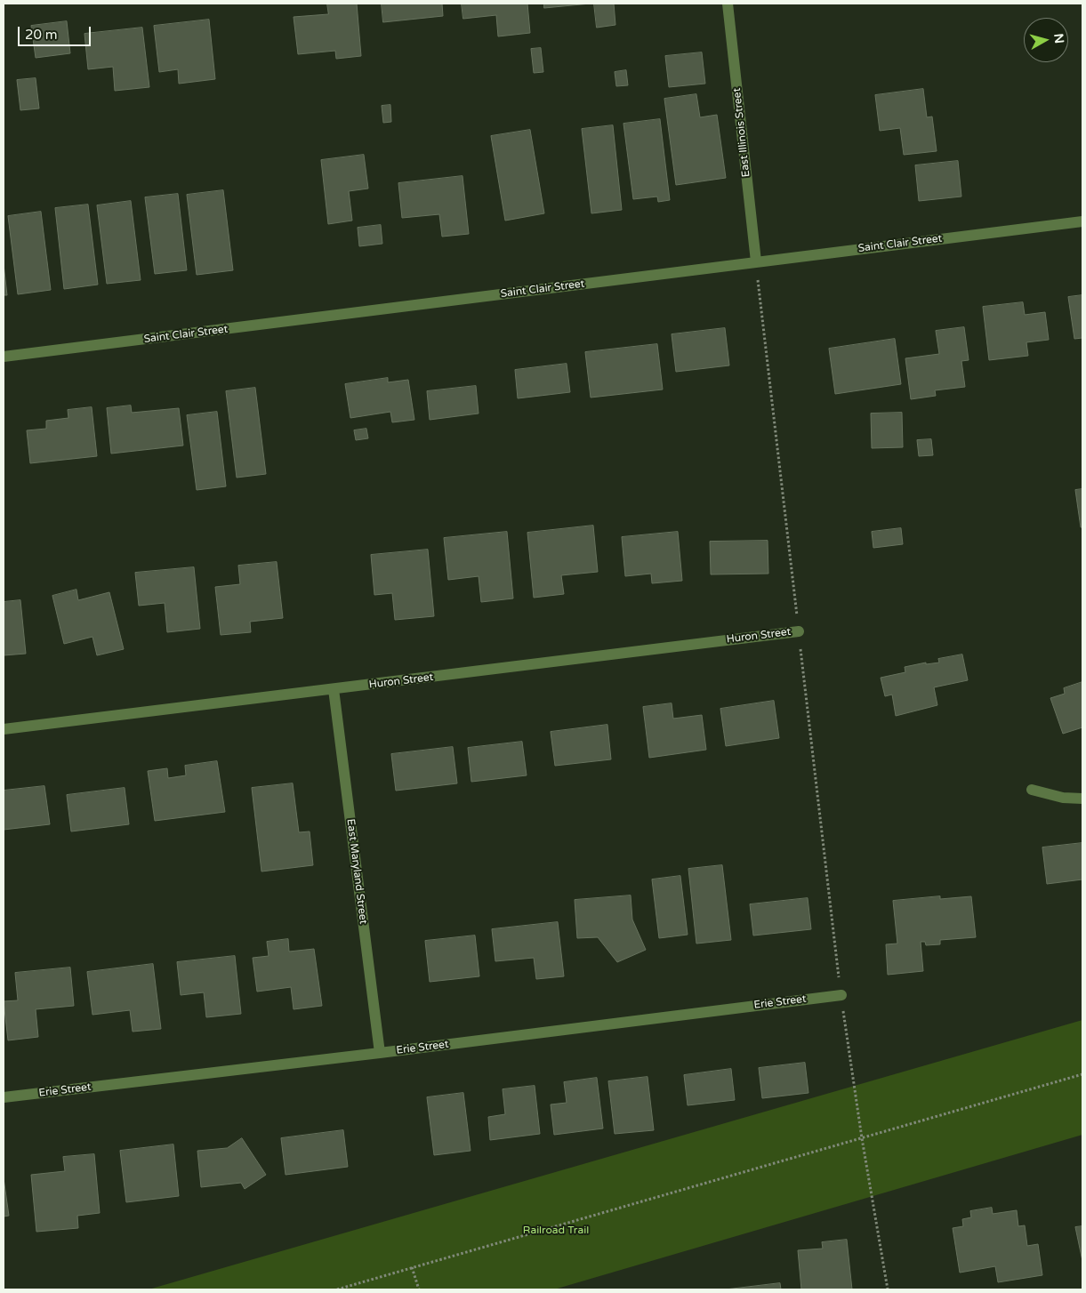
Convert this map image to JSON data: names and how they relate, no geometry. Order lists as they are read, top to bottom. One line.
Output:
{"streets":{"street":["East Illinois Street","Saint Clair Street","Huron Street","East Maryland Street","Erie Street"]},"crossings":[["East Illinois Street","Saint Clair Street"],["Huron Street","East Maryland Street"],["East Maryland Street","Erie Street"]],"parks":["Railroad Trail"],"scale_bar":"20 m","north":"right"}
